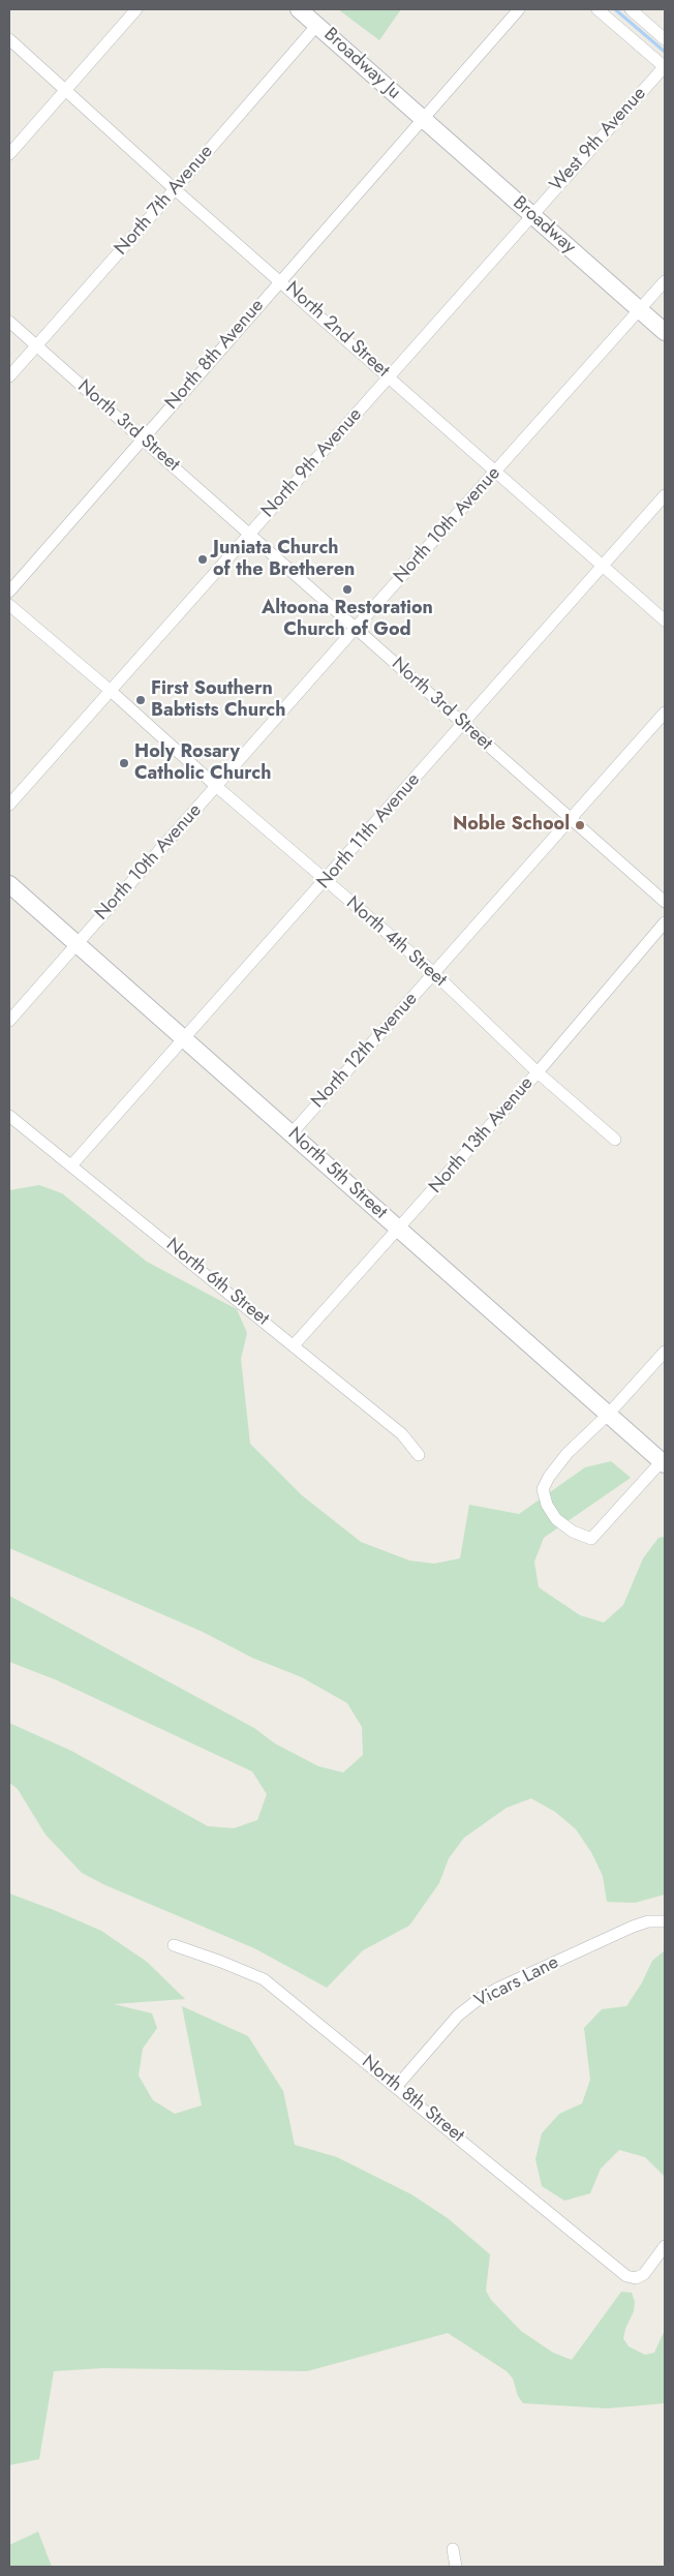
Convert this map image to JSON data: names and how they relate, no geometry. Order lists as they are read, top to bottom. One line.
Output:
{"streets":{"street":["Broadway Ju","West 9th Avenue","North 7th Avenue","Broadway","North 2nd Street","North 8th Avenue","North 3rd Street","North 9th Avenue","North 10th Avenue","North 11th Avenue","North 4th Street","North 12th Avenue","North 13th Avenue","North 5th Street","North 6th Street","Vicars Lane","North 8th Street"]},"crossings":[["Broadway Ju","North 7th Avenue"],["Broadway Ju","Broadway"],["Broadway Ju","North 8th Avenue"],["West 9th Avenue","Broadway"],["West 9th Avenue","North 9th Avenue"],["North 7th Avenue","North 2nd Street"],["North 7th Avenue","North 3rd Street"],["Broadway","North 8th Avenue"],["Broadway","North 9th Avenue"],["Broadway","North 10th Avenue"],["North 2nd Street","North 8th Avenue"],["North 2nd Street","North 9th Avenue"],["North 2nd Street","North 10th Avenue"],["North 2nd Street","North 11th Avenue"],["North 8th Avenue","North 3rd Street"],["North 3rd Street","North 9th Avenue"],["North 3rd Street","North 10th Avenue"],["North 3rd Street","North 11th Avenue"],["North 3rd Street","North 12th Avenue"],["North 9th Avenue","North 4th Street"],["North 10th Avenue","North 4th Street"],["North 10th Avenue","North 5th Street"],["North 11th Avenue","North 4th Street"],["North 11th Avenue","North 5th Street"],["North 11th Avenue","North 6th Street"],["North 4th Street","North 12th Avenue"],["North 4th Street","North 13th Avenue"],["North 12th Avenue","North 5th Street"],["North 13th Avenue","North 5th Street"],["North 13th Avenue","North 6th Street"],["Vicars Lane","North 8th Street"]],"places":["Juniata Church of the Bretheren","Altoona Restoration Church of God","First Southern Babtists Church","Holy Rosary Catholic Church","Noble School"]}
